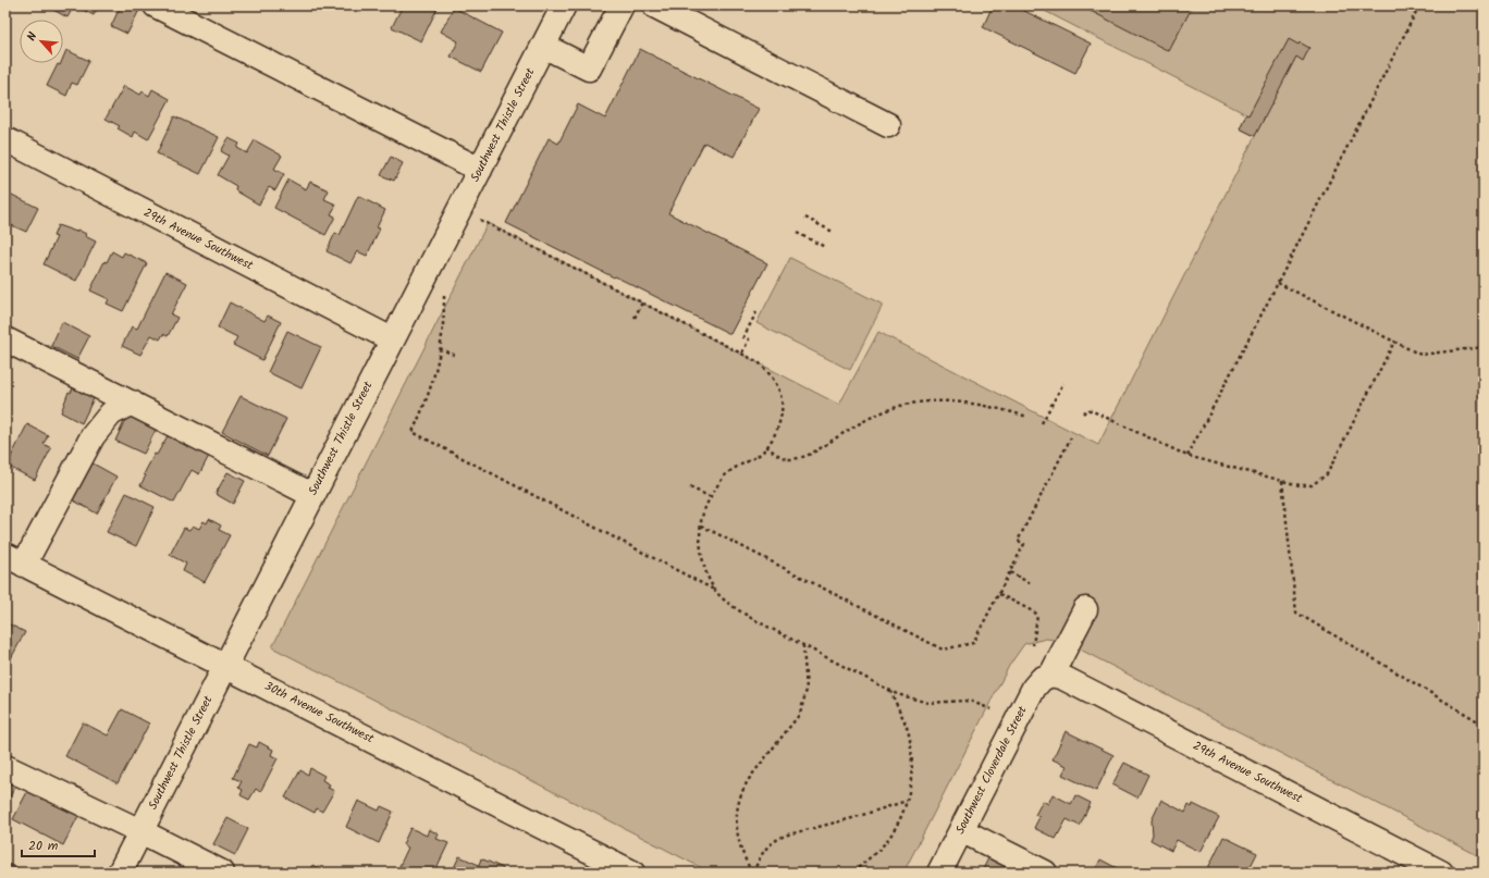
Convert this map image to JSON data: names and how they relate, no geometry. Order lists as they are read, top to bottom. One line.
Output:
{"streets":{"street":["Southwest Thistle Street","29th Avenue Southwest","30th Avenue Southwest","Southwest Cloverdale Street"]},"crossings":[["Southwest Thistle Street","29th Avenue Southwest"],["Southwest Thistle Street","30th Avenue Southwest"],["29th Avenue Southwest","Southwest Cloverdale Street"]],"scale_bar":"20 m","north":"top left"}
